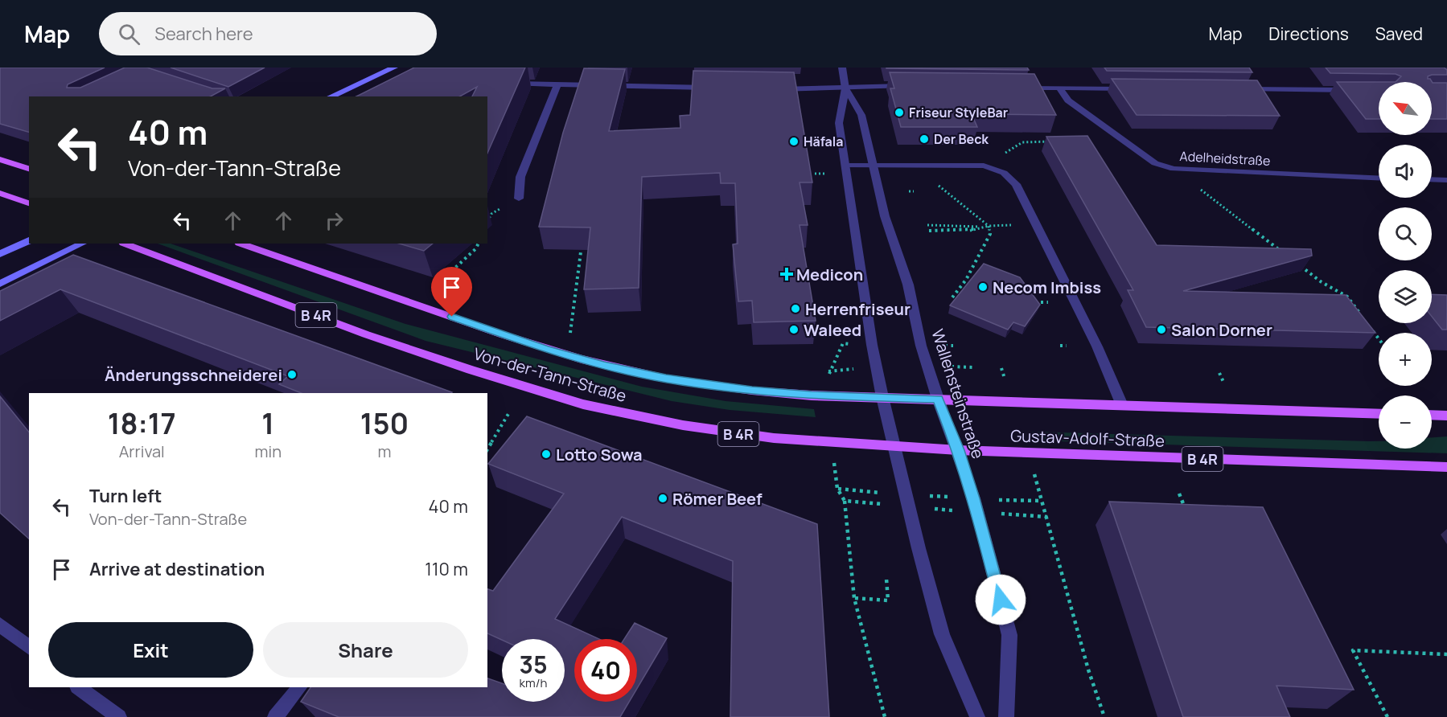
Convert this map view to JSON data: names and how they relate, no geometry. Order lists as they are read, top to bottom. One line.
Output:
{"streets":{"main road":["B 4R","Von-der-Tann-Straße","Gustav-Adolf-Straße"],"street":["Adelheidstraße","Wallensteinstraße"]},"crossings":[["Von-der-Tann-Straße","Wallensteinstraße"],["Von-der-Tann-Straße","Gustav-Adolf-Straße"],["Wallensteinstraße","Gustav-Adolf-Straße"]],"places":{"other":["Friseur StyleBar","Der Beck","Häfala","Necom Imbiss","Herrenfriseur","Waleed","Salon Dorner","Änderungsschneiderei","Lotto Sowa","Römer Beef"],"health":["Medicon"]},"north":"top left","page":{"header":"Map","search":"Search here","nav":["Map","Directions","Saved"],"map_buttons":["+","−"],"turn":["40 m","Von-der-Tann-Straße"],"eta":["18:17","Arrival","1","min","150","m"],"list":[{"name":"Turn left","note":"Von-der-Tann-Straße","value":"40 m"},{"name":"Arrive at destination","value":"110 m"}],"buttons":["Exit","Share"],"speed":"35 km/h","limit":"40"}}
